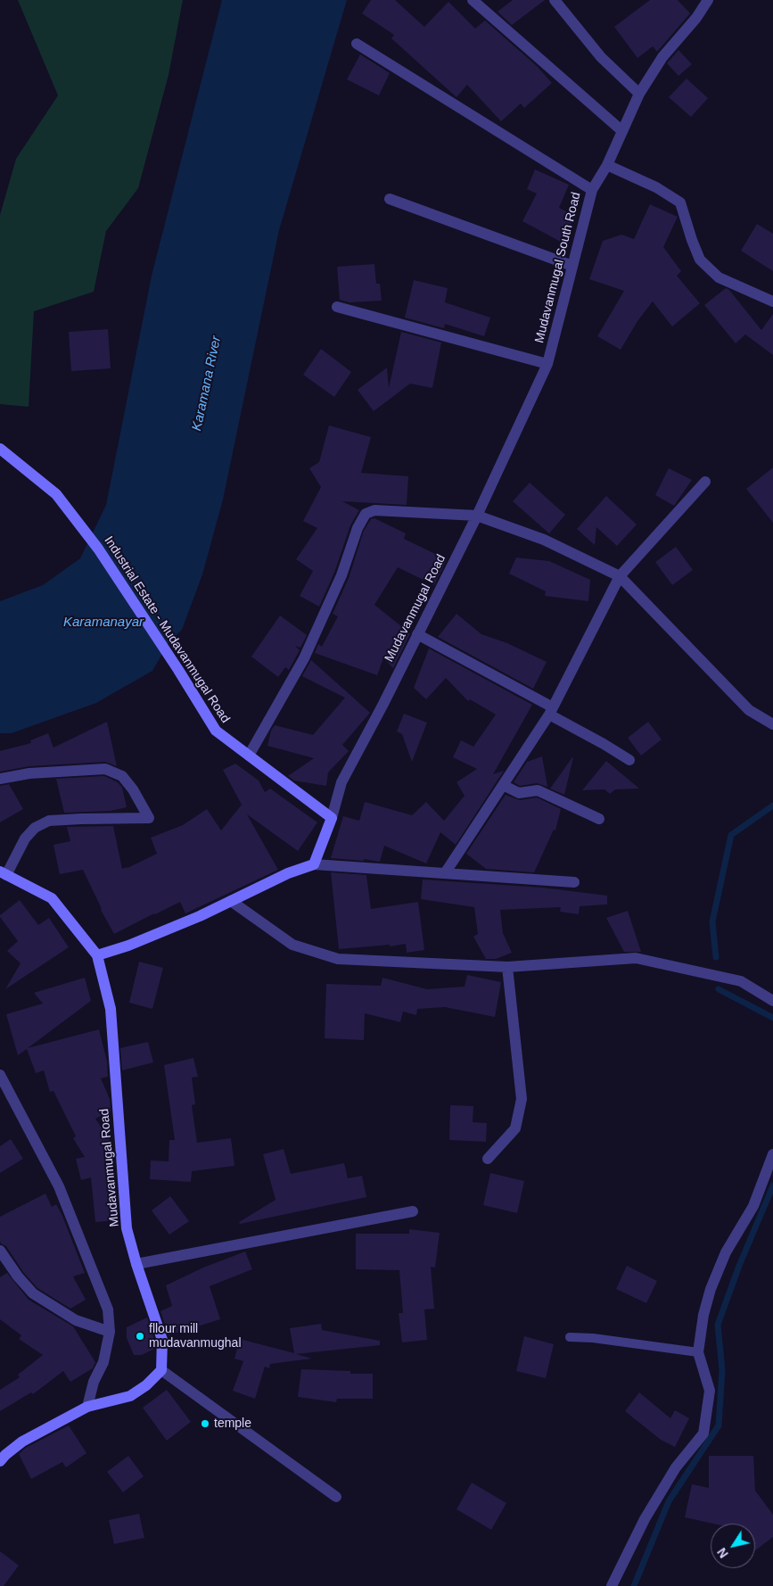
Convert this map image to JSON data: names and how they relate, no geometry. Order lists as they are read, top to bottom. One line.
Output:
{"streets":{"street":["Mudavanmugal South Road","Mudavanmugal Road","Industrial Estate - Mudavanmugal Road"]},"crossings":[["Mudavanmugal South Road","Mudavanmugal Road"],["Mudavanmugal Road","Industrial Estate - Mudavanmugal Road"]],"water":["Karamana River","Karamanayar"],"places":["fllour mill mudavanmughal","temple"],"north":"bottom left"}
